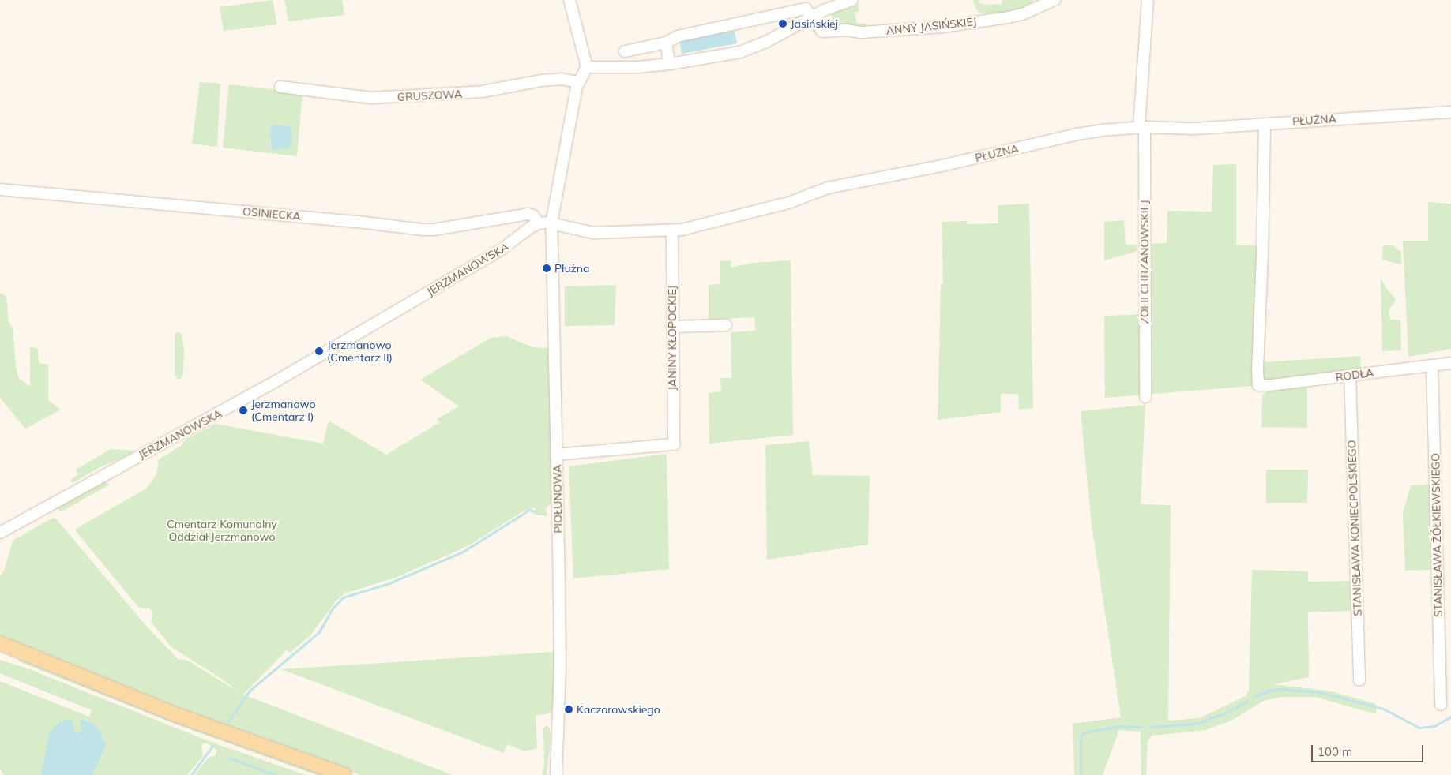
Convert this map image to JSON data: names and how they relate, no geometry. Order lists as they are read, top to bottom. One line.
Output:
{"streets":{"street":["ANNY JASIŃSKIEJ","GRUSZOWA","PŁUŻNA","OSINIECKA","ZOFII CHRZANOWSKIEJ","JERZMANOWSKA","JANINY KŁOPOCKIEJ","RODŁA","PIOŁUNOWA","STANISŁAWA KONIECPOLSKIEGO","STANISŁAWA ŻÓŁKIEWSKIEGO"]},"crossings":[["PŁUŻNA","ZOFII CHRZANOWSKIEJ"],["PŁUŻNA","JANINY KŁOPOCKIEJ"],["PŁUŻNA","RODŁA"],["PŁUŻNA","PIOŁUNOWA"],["OSINIECKA","JERZMANOWSKA"],["JANINY KŁOPOCKIEJ","PIOŁUNOWA"],["RODŁA","STANISŁAWA KONIECPOLSKIEGO"],["RODŁA","STANISŁAWA ŻÓŁKIEWSKIEGO"]],"parks":["Cmentarz Komunalny Oddział Jerzmanowo"],"places":["Jasińskiej","Płużna","Jerzmanowo (Cmentarz II)","Jerzmanowo (Cmentarz I)","Kaczorowskiego"],"scale_bar":"100 m"}
